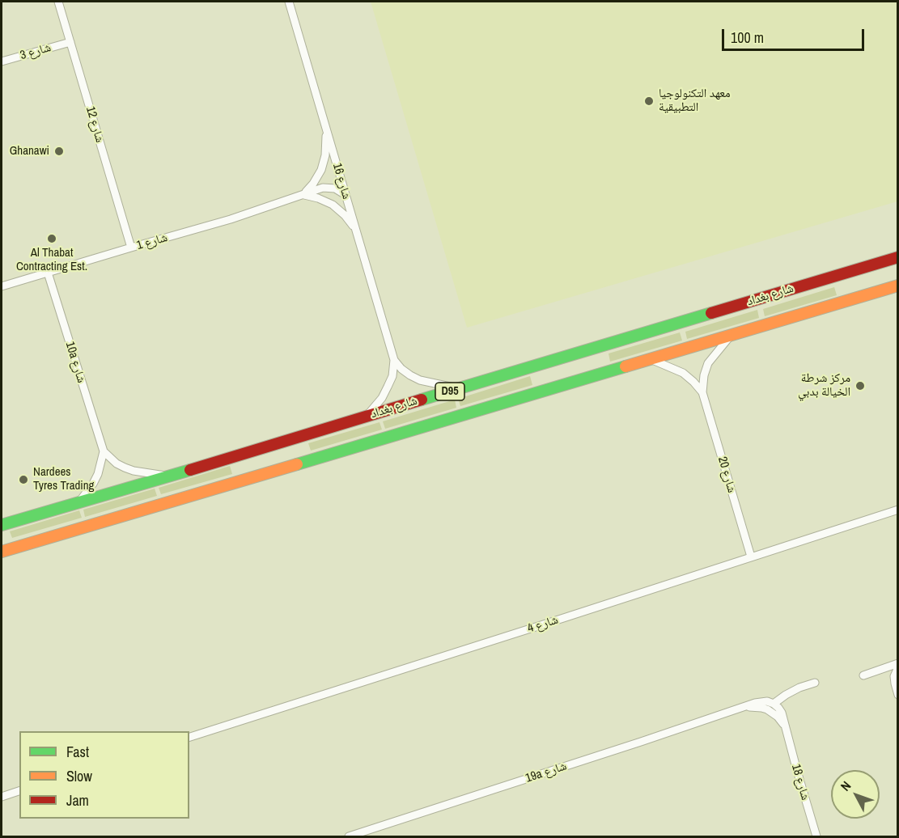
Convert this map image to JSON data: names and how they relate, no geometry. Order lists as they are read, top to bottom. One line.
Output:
{"streets":{"main road":["شارع بغداد","D95"],"street":["شارع 3","شارع 12","شارع 16","شارع 1","10a شارع","شارع 20","شارع 4","19a شارع","شارع 18"]},"crossings":[["شارع 3","شارع 12"],["شارع 12","شارع 1"],["شارع 16","شارع 1"],["شارع 1","10a شارع"],["D95","شارع 20"],["شارع 20","شارع 4"],["19a شارع","شارع 18"]],"places":["معهد التكنولوجيا التطبيقية","Ghanawi","Al Thabat Contracting Est.","مركز شرطة الخيالة بدبي","Nardees Tyres Trading"],"legend":["Fast","Slow","Jam"],"scale_bar":"100 m","north":"top left"}
